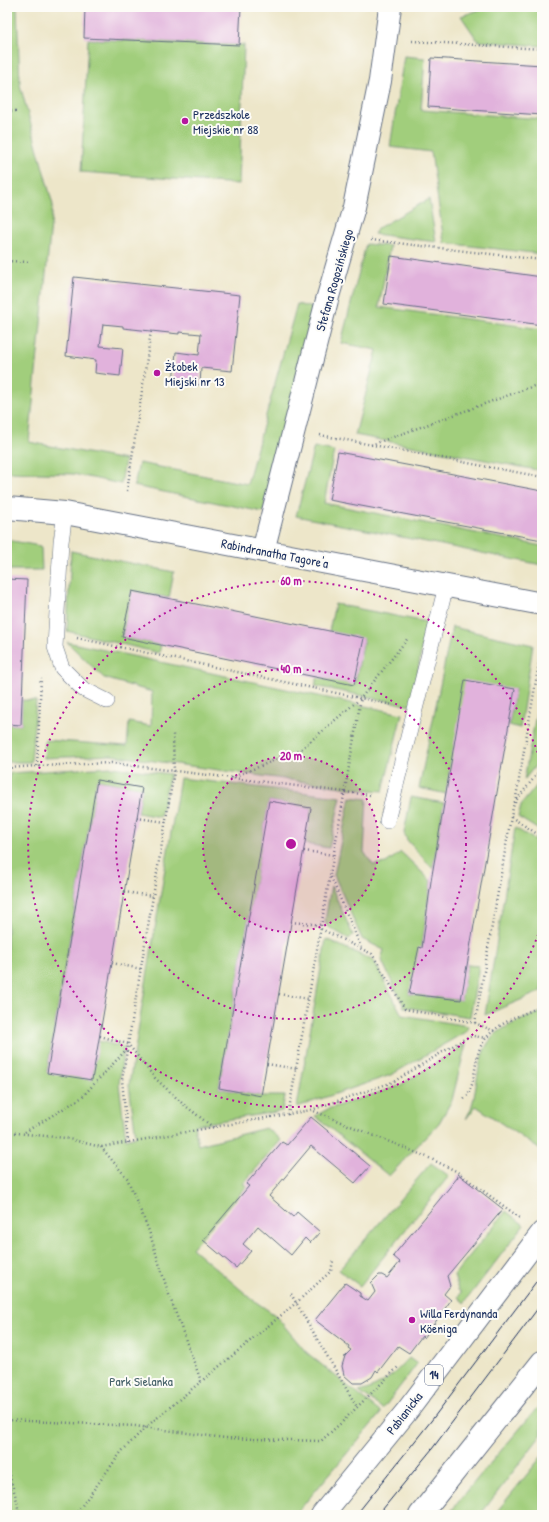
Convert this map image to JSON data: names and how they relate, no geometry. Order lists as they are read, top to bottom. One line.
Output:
{"streets":{"street":["Stefana Rogozińskiego","Rabindranatha Tagore'a","14","Pabianicka"]},"crossings":[["Stefana Rogozińskiego","Rabindranatha Tagore'a"]],"parks":["Park Sielanka"],"places":["Przedszkole Miejskie nr 88","Żłobek Miejski nr 13","Willa Ferdynanda Köeniga"],"rings":["60 m","40 m","20 m"]}
